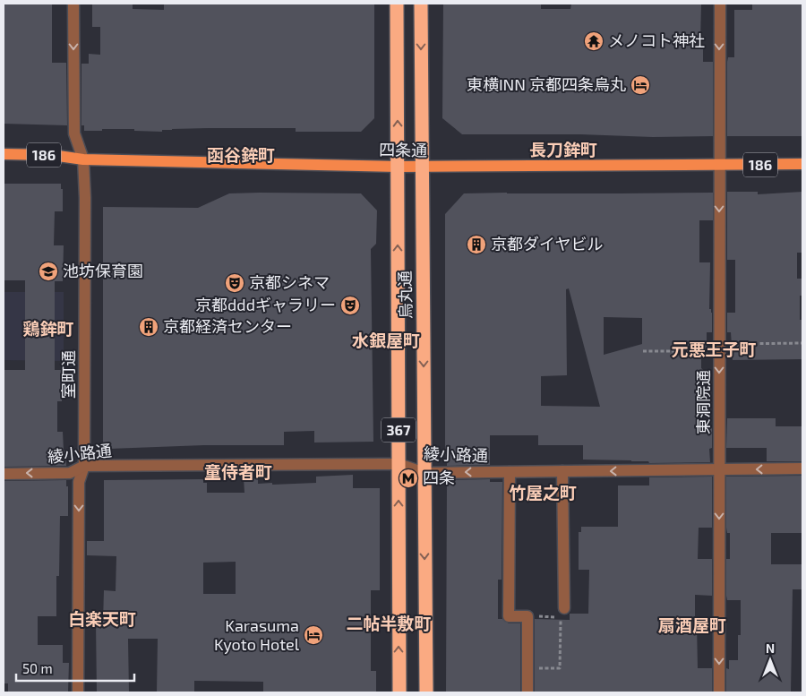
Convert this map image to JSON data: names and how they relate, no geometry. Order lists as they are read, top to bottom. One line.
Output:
{"streets":{"highway":["烏丸通","367"],"main road":["四条通","186"],"street":["室町通","東洞院通","綾小路通"]},"crossings":[["四条通","烏丸通"],["四条通","室町通"],["四条通","東洞院通"],["烏丸通","綾小路通"],["室町通","綾小路通"],["東洞院通","綾小路通"]],"one_way":["室町通","東洞院通","綾小路通"],"districts":["長刀鉾町","函谷鉾町","鶏鉾町","水銀屋町","元悪王子町","童侍者町","竹屋之町","白楽天町","二帖半敷町","扇酒屋町"],"places":{"temple":["メノコト神社"],"hotel":["東横INN 京都四条烏丸","Karasuma Kyoto Hotel"],"building":["京都ダイヤビル","京都経済センター"],"school or university":["池坊保育園"],"theatre":["京都シネマ","京都dddギャラリー"],"metro station":["四条"]},"scale_bar":"50 m","north":"top"}
